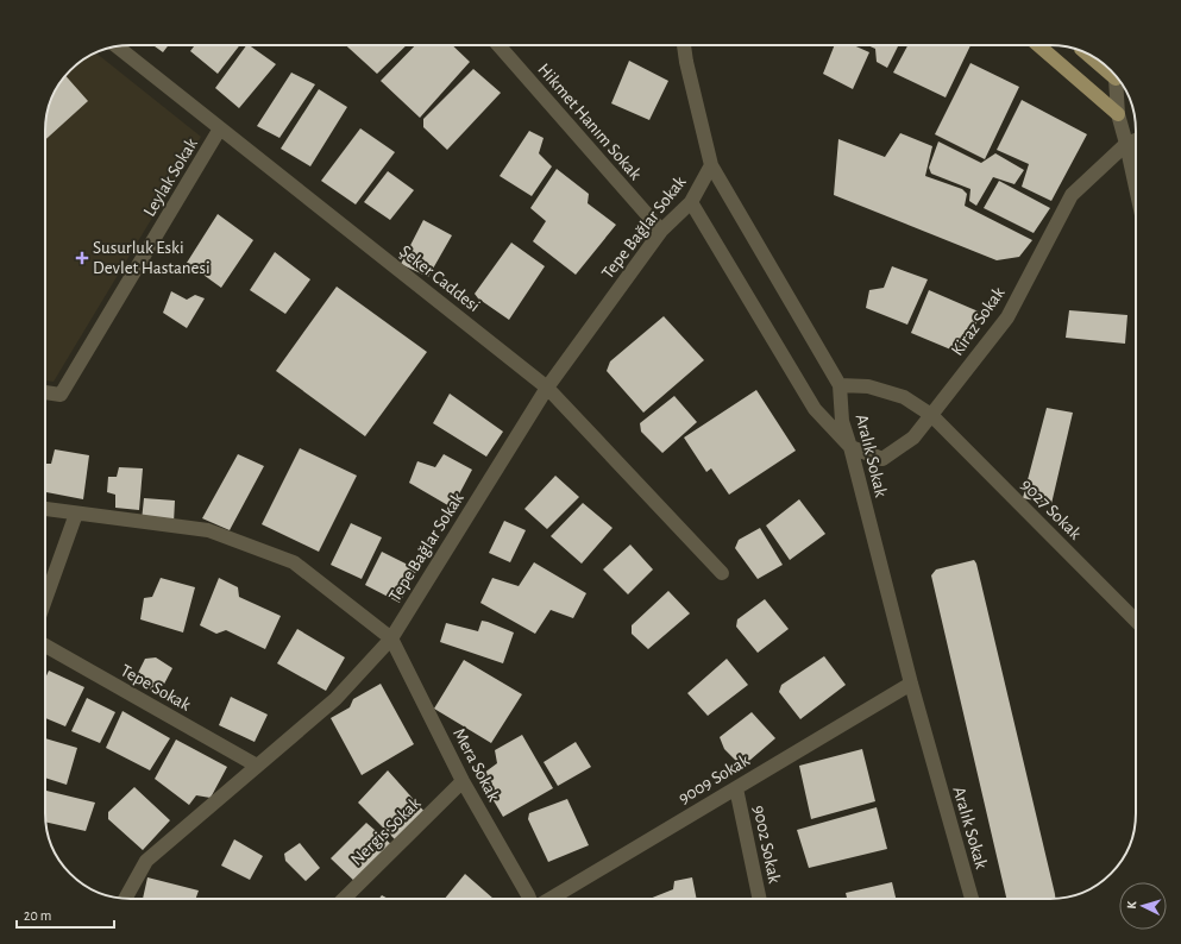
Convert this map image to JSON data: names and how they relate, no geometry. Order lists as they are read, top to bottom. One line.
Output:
{"streets":{"street":["Hikmet Hanım Sokak","Leylak Sokak","Tepe Bağlar Sokak","Şeker Caddesi","Kiraz Sokak","Aralık Sokak","9027 Sokak","Tepe Sokak","Mera Sokak","9009 Sokak","Nergis Sokak","9002 Sokak"]},"crossings":[["Hikmet Hanım Sokak","Tepe Bağlar Sokak"],["Leylak Sokak","Şeker Caddesi"],["Tepe Bağlar Sokak","Şeker Caddesi"],["Tepe Bağlar Sokak","Aralık Sokak"],["Tepe Bağlar Sokak","Tepe Sokak"],["Tepe Bağlar Sokak","Mera Sokak"],["Kiraz Sokak","Aralık Sokak"],["Kiraz Sokak","9027 Sokak"],["Aralık Sokak","9027 Sokak"],["Aralık Sokak","9009 Sokak"],["Mera Sokak","Nergis Sokak"],["9009 Sokak","9002 Sokak"]],"places":{"health":["Susurluk Eski Devlet Hastanesi"]},"scale_bar":"20 m","north":"left"}
